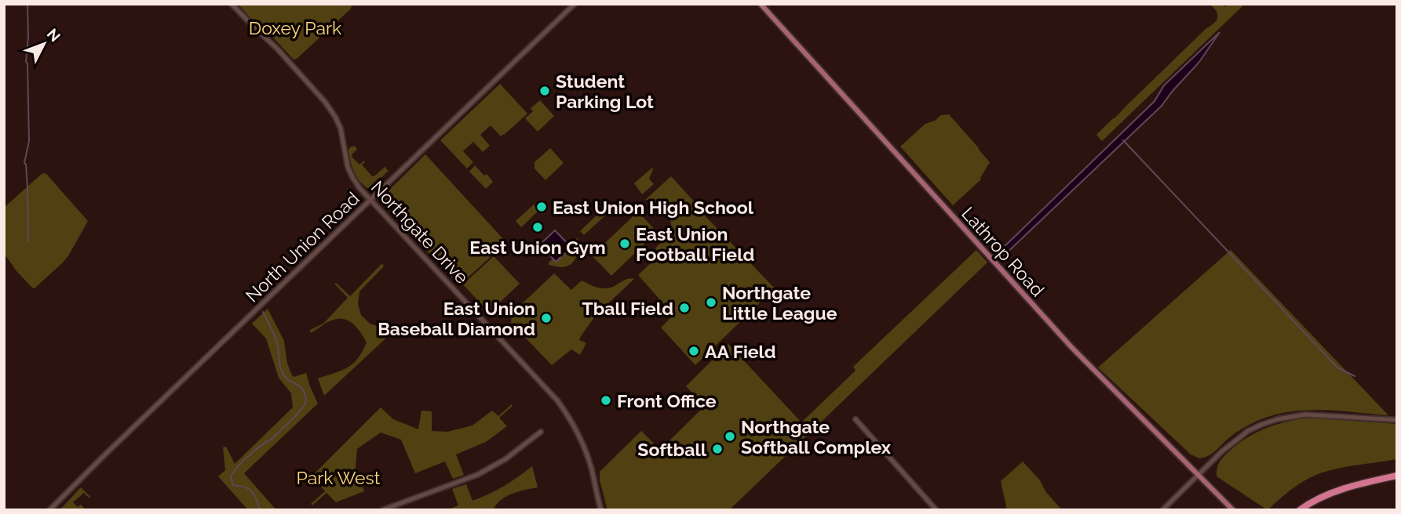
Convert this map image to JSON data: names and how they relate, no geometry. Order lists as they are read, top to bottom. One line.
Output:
{"streets":{"main road":["Lathrop Road"],"street":["Northgate Drive","North Union Road"]},"crossings":[["Northgate Drive","North Union Road"]],"parks":["Doxey Park","Park West"],"places":["Student Parking Lot","East Union High School","East Union Gym","East Union Football Field","Northgate Little League","Tball Field","East Union Baseball Diamond","AA Field","Front Office","Northgate Softball Complex","Softball"],"north":"top right"}
